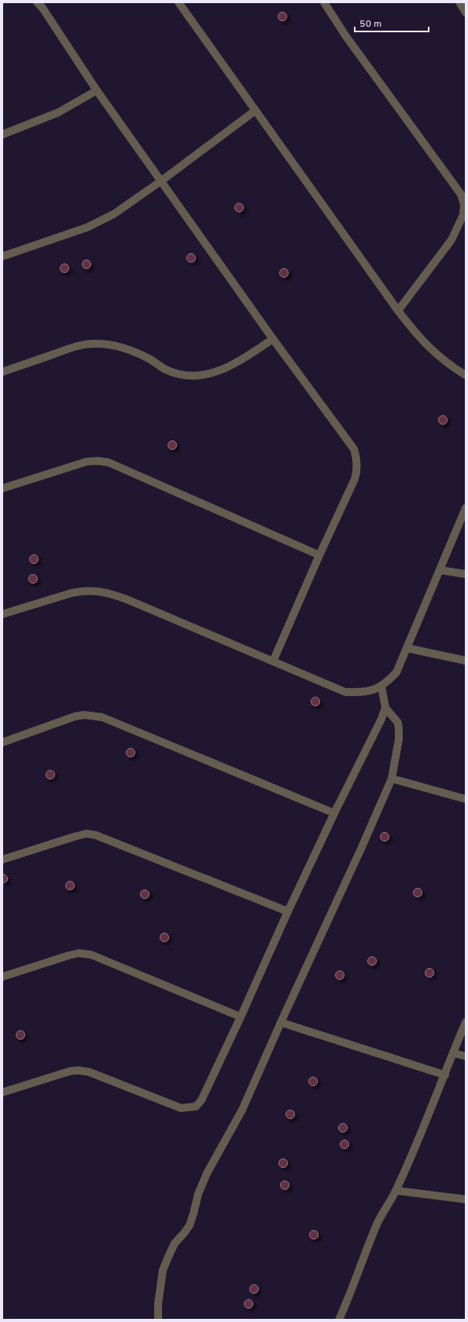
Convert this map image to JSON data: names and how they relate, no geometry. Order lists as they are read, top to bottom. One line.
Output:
{"scale_bar":"50 m"}
